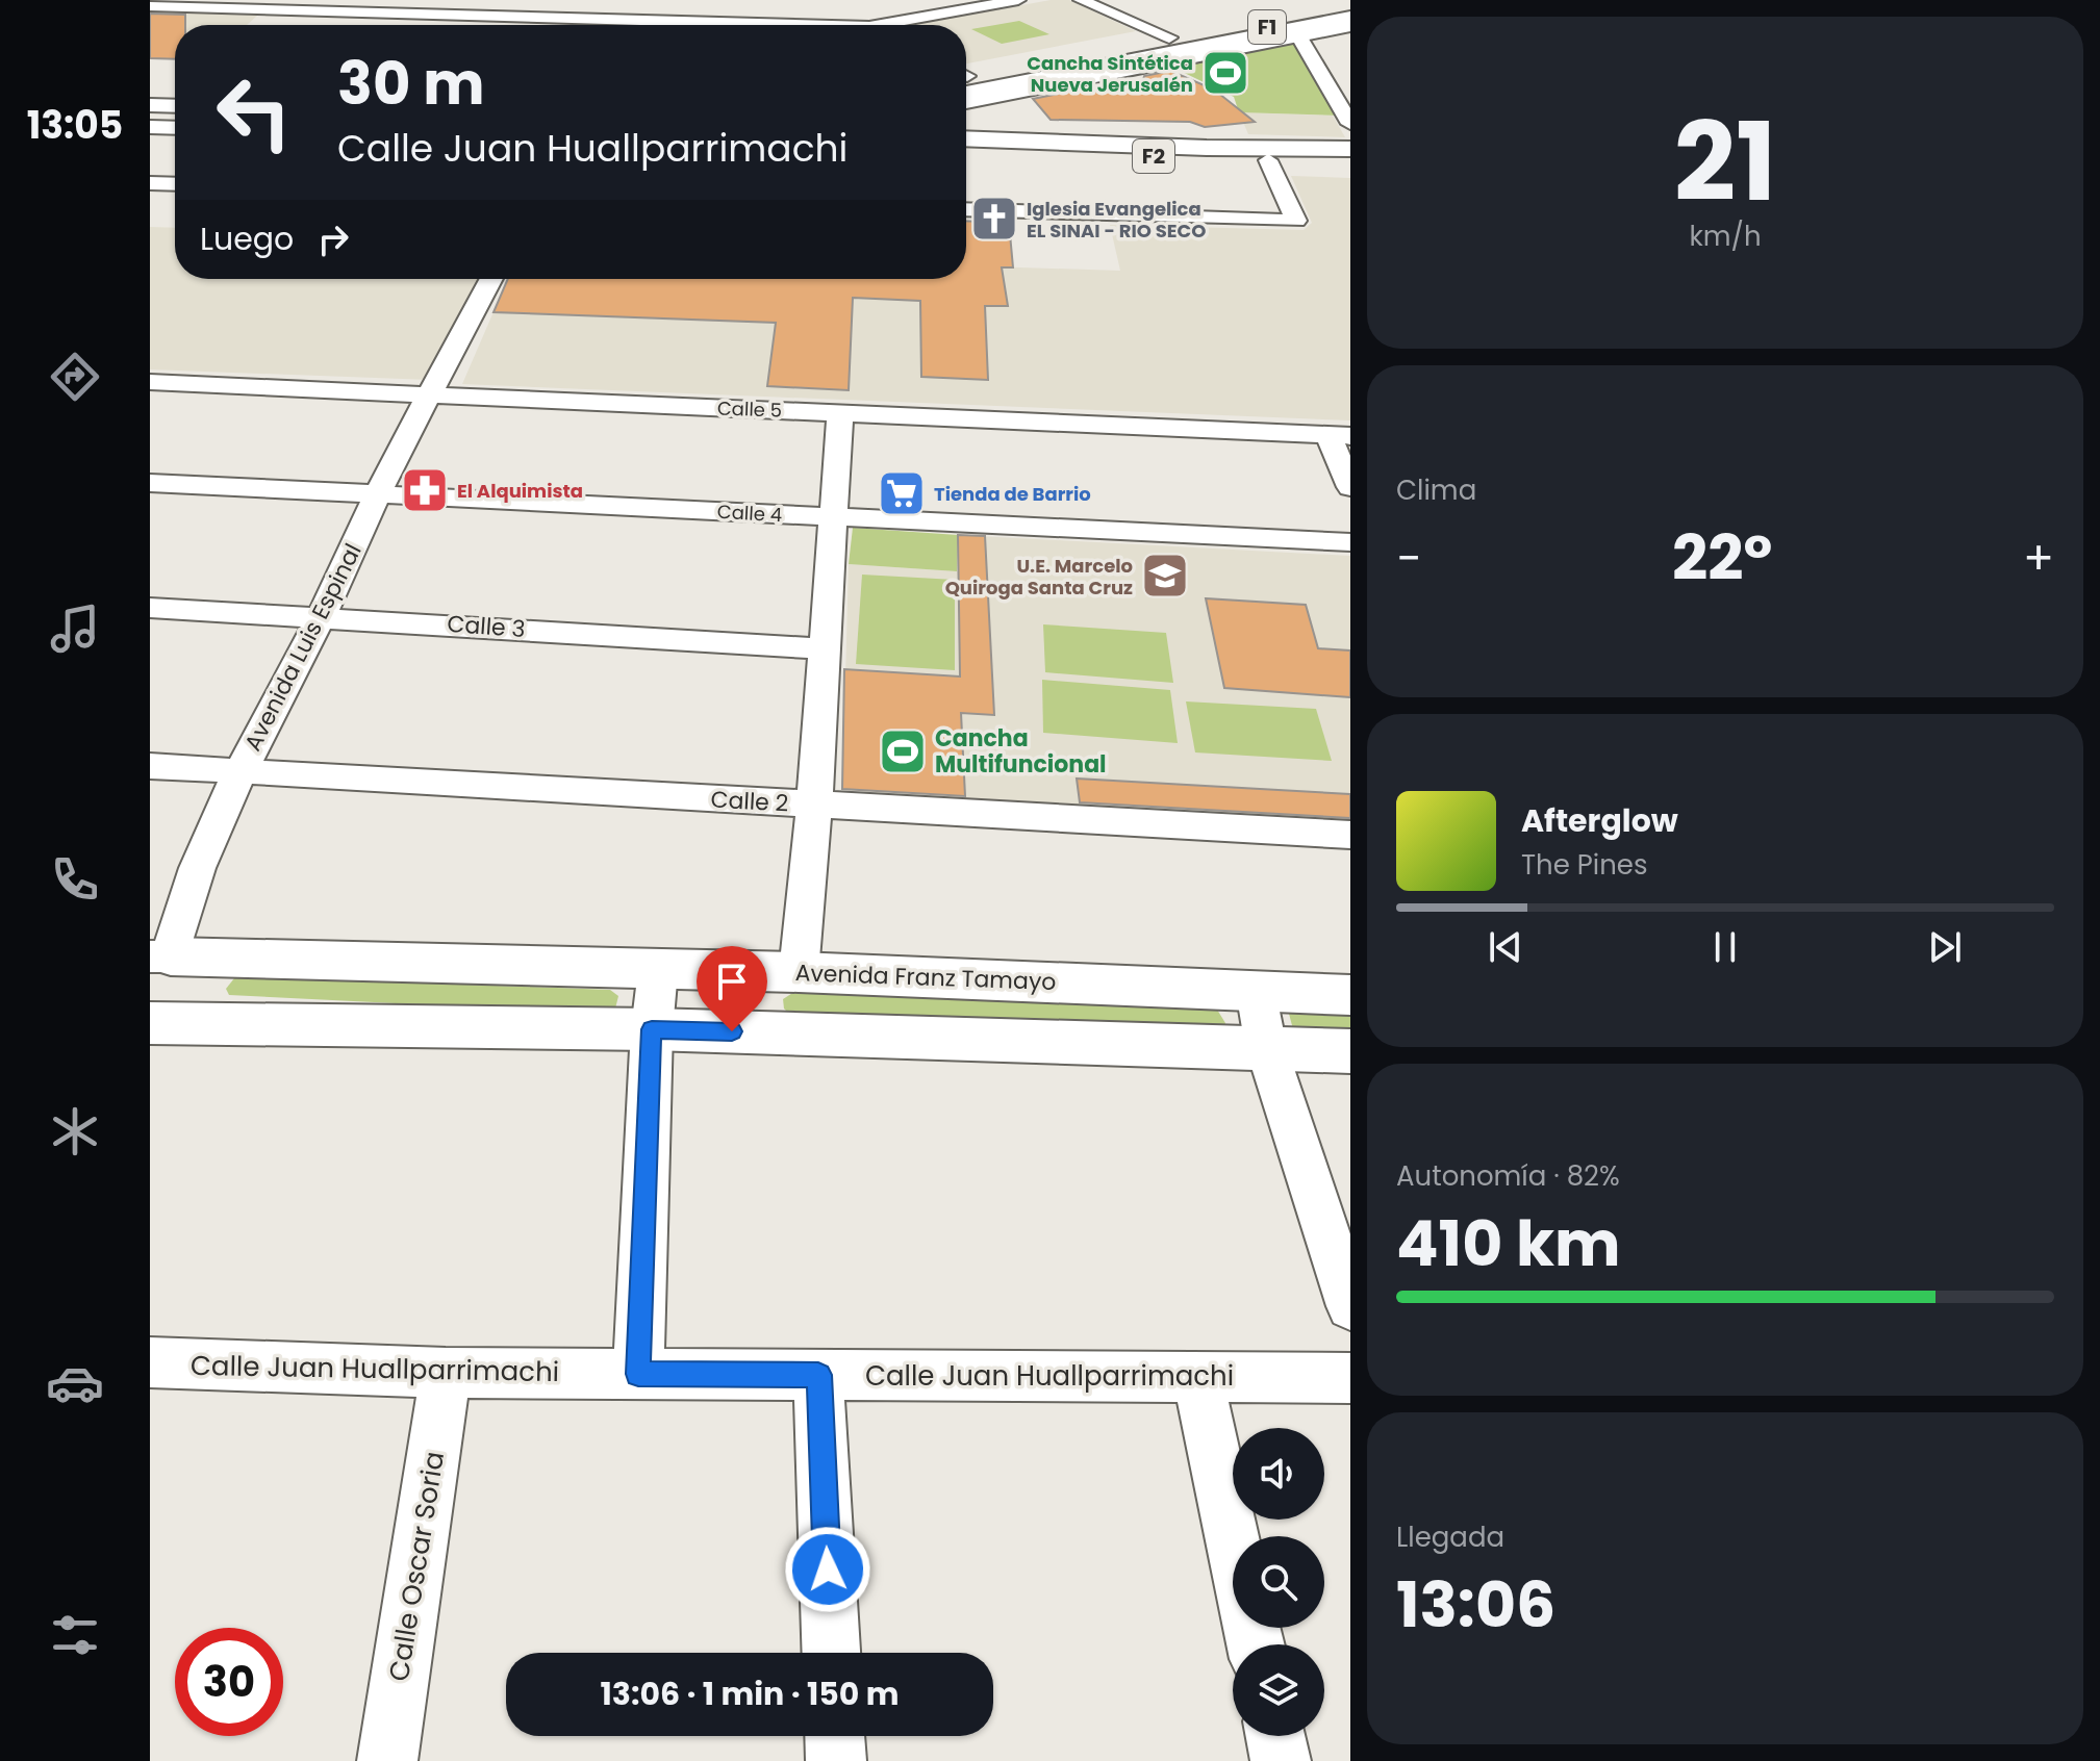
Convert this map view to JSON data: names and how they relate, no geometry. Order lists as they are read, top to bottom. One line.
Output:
{"streets":{"main road":["F1","F2","Avenida Luis Espinal","Avenida Franz Tamayo"],"street":["Calle 5","Calle 4","Calle 3","Calle 2","Calle Juan Huallparrimachi","Calle Oscar Soria"]},"crossings":[["Calle 5","Avenida Luis Espinal"],["Calle 4","Avenida Luis Espinal"],["Calle 3","Avenida Luis Espinal"],["Avenida Luis Espinal","Calle 2"],["Avenida Luis Espinal","Avenida Franz Tamayo"],["Calle Juan Huallparrimachi","Calle Oscar Soria"]],"places":{"sports":["Cancha Sintética Nueva Jerusalén","Cancha Multifuncional"],"church":["Iglesia Evangelica EL SINAI - RIO SECO"],"pharmacy":["El Alquimista"],"supermarket":["Tienda de Barrio"],"school or university":["U.E. Marcelo Quiroga Santa Cruz"]},"page":{"tabs":"13:05","tile":[["21","km/h"],"Clima",["Autonomía · 82%","410 km"],["Llegada","13:06"]],"turn":["30 m","Calle Juan Huallparrimachi"],"then":"Luego","heat":["−","22°","+"],"song":["Afterglow","The Pines"],"limit":"30","trip":"13:06 · 1 min · 150 m"}}
